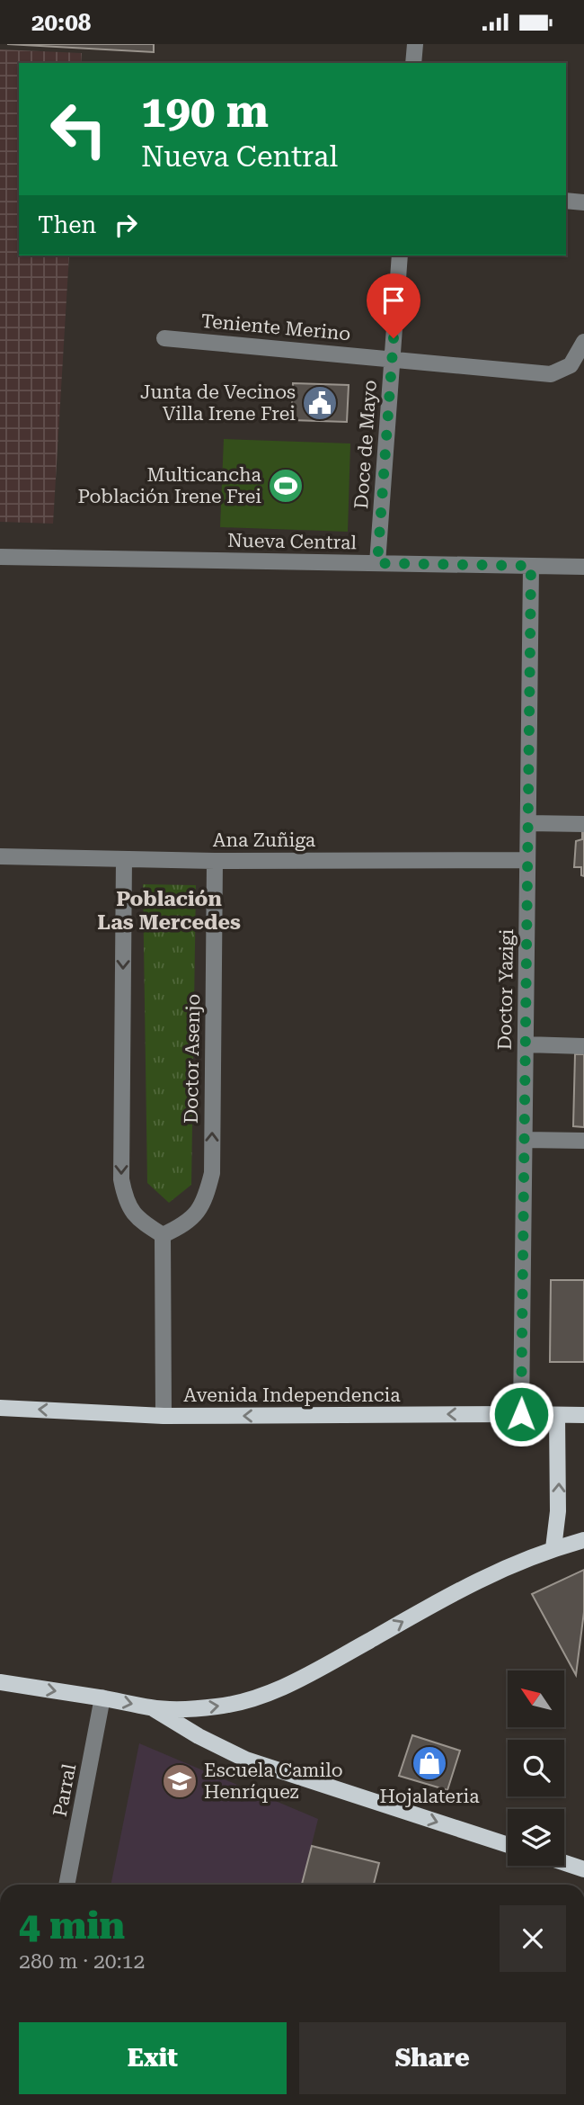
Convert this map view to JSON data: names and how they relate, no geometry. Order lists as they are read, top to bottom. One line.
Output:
{"streets":{"main road":["Avenida Independencia"],"street":["Teniente Merino","Doce de Mayo","Nueva Central","Ana Zuñiga","Doctor Yazigi","Doctor Asenjo","Parral"]},"crossings":[["Teniente Merino","Doce de Mayo"],["Doce de Mayo","Nueva Central"],["Nueva Central","Doctor Yazigi"],["Ana Zuñiga","Doctor Yazigi"],["Ana Zuñiga","Doctor Asenjo"],["Doctor Yazigi","Avenida Independencia"]],"one_way":["Avenida Independencia"],"districts":["Población Las Mercedes"],"places":{"public building":["Junta de Vecinos Villa Irene Frei"],"sports":["Multicancha Población Irene Frei"],"shop":["Hojalateria"],"school or university":["Escuela Camilo Henríquez"]},"north":"top left","page":{"status":"20:08","turn":["190 m","Nueva Central"],"then":"Then","heading":["4 min","280 m · 20:12"],"buttons":["Exit","Share"]}}
